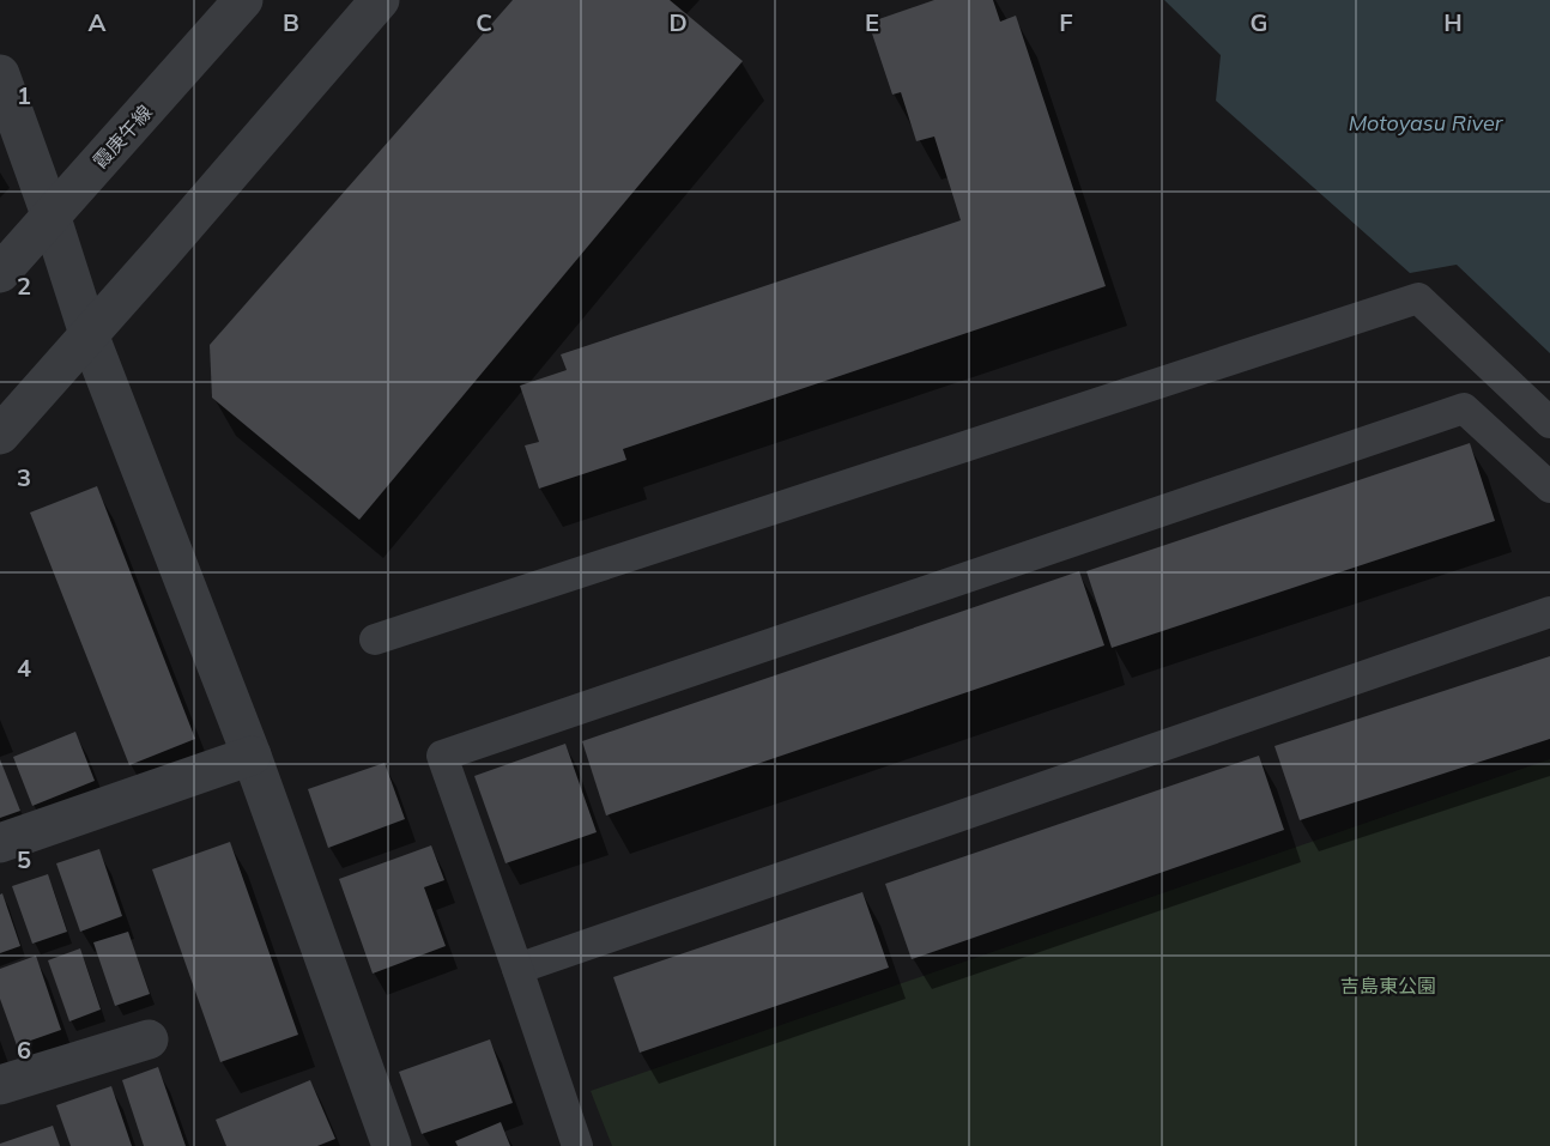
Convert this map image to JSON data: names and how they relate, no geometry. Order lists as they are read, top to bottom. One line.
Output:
{"streets":{"street":["霞庚午線"]},"water":["Motoyasu River"],"parks":["吉島東公園"],"grid":{"columns":["A","B","C","D","E","F","G","H"],"rows":["1","2","3","4","5","6"]}}
